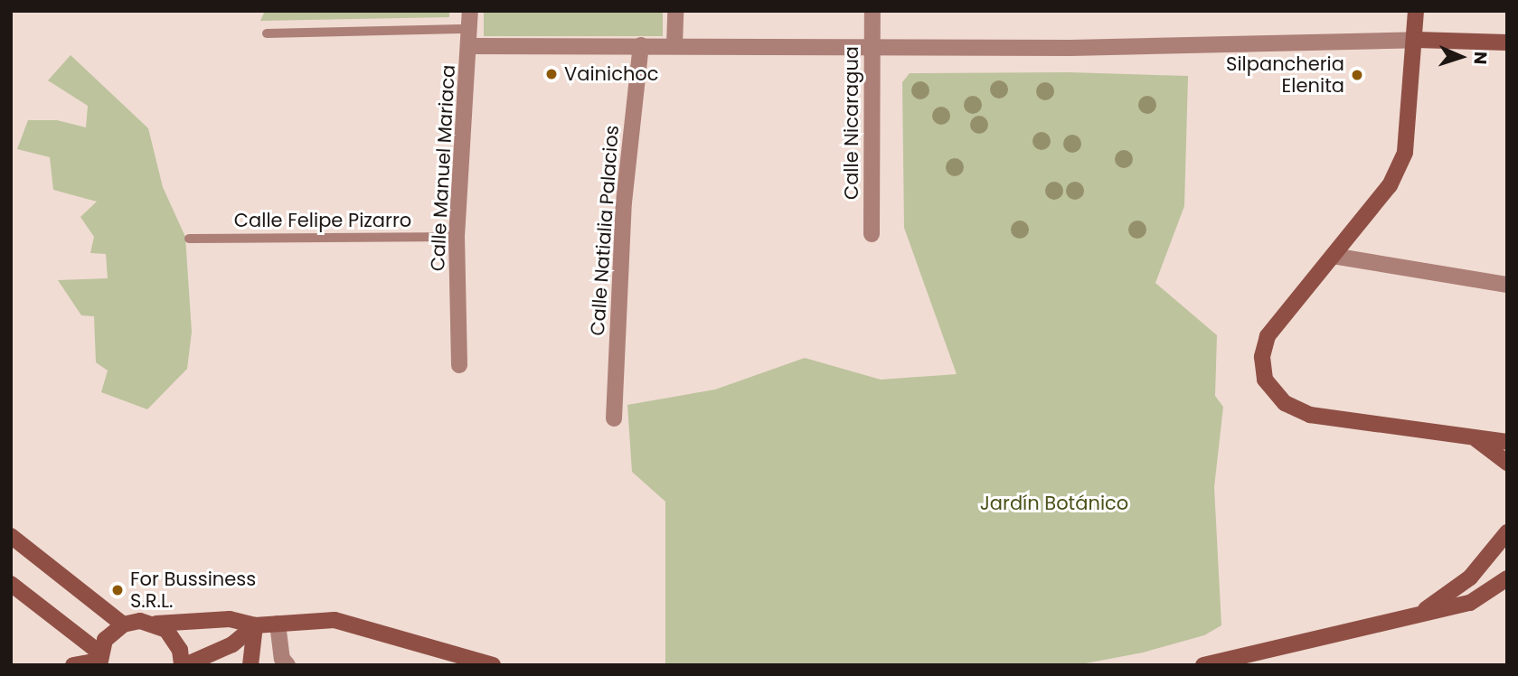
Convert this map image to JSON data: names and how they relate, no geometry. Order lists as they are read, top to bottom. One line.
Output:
{"streets":{"street":["Calle Nicaragua","Calle Manuel Mariaca","Calle Natialia Palacios"],"lane":["Calle Felipe Pizarro"]},"crossings":[["Calle Manuel Mariaca","Calle Felipe Pizarro"]],"parks":["Jardín Botánico"],"places":["Vainichoc","Silpancheria Elenita","For Bussiness S.R.L."],"north":"right"}
